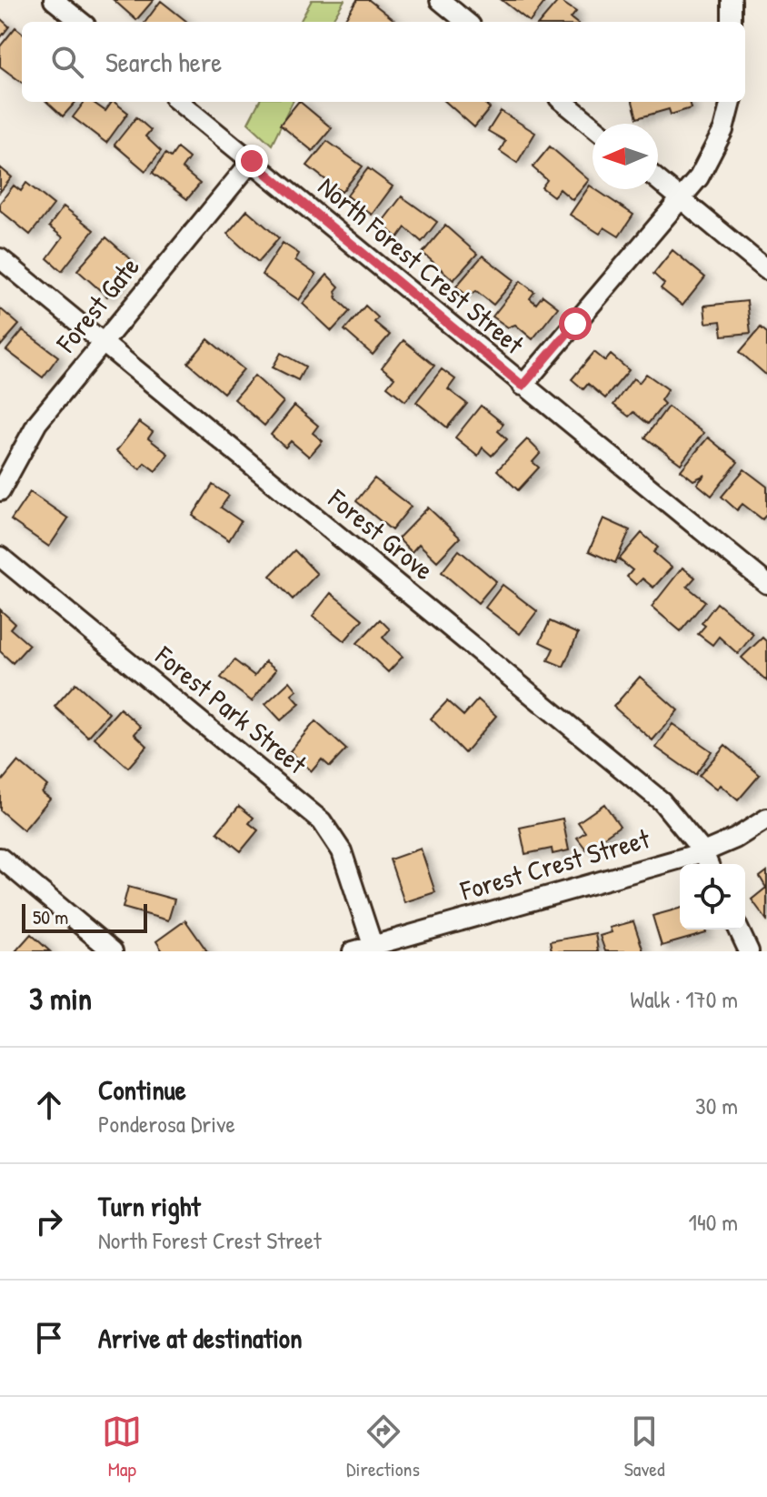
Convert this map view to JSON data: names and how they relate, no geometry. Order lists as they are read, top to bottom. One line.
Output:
{"streets":{"street":["North Forest Crest Street","Forest Gate","Forest Grove","Forest Park Street","Forest Crest Street"]},"crossings":[["North Forest Crest Street","Forest Gate"],["Forest Gate","Forest Grove"],["Forest Grove","Forest Crest Street"],["Forest Park Street","Forest Crest Street"]],"scale_bar":"50 m","north":"left","page":{"search":"Search here","scale":"50 m","heading":["3 min","Walk · 170 m"],"list":[["Continue","Ponderosa Drive","30 m"],["Turn right","North Forest Crest Street","140 m"],"Arrive at destination"],"nav":["Map","Directions","Saved"]}}
